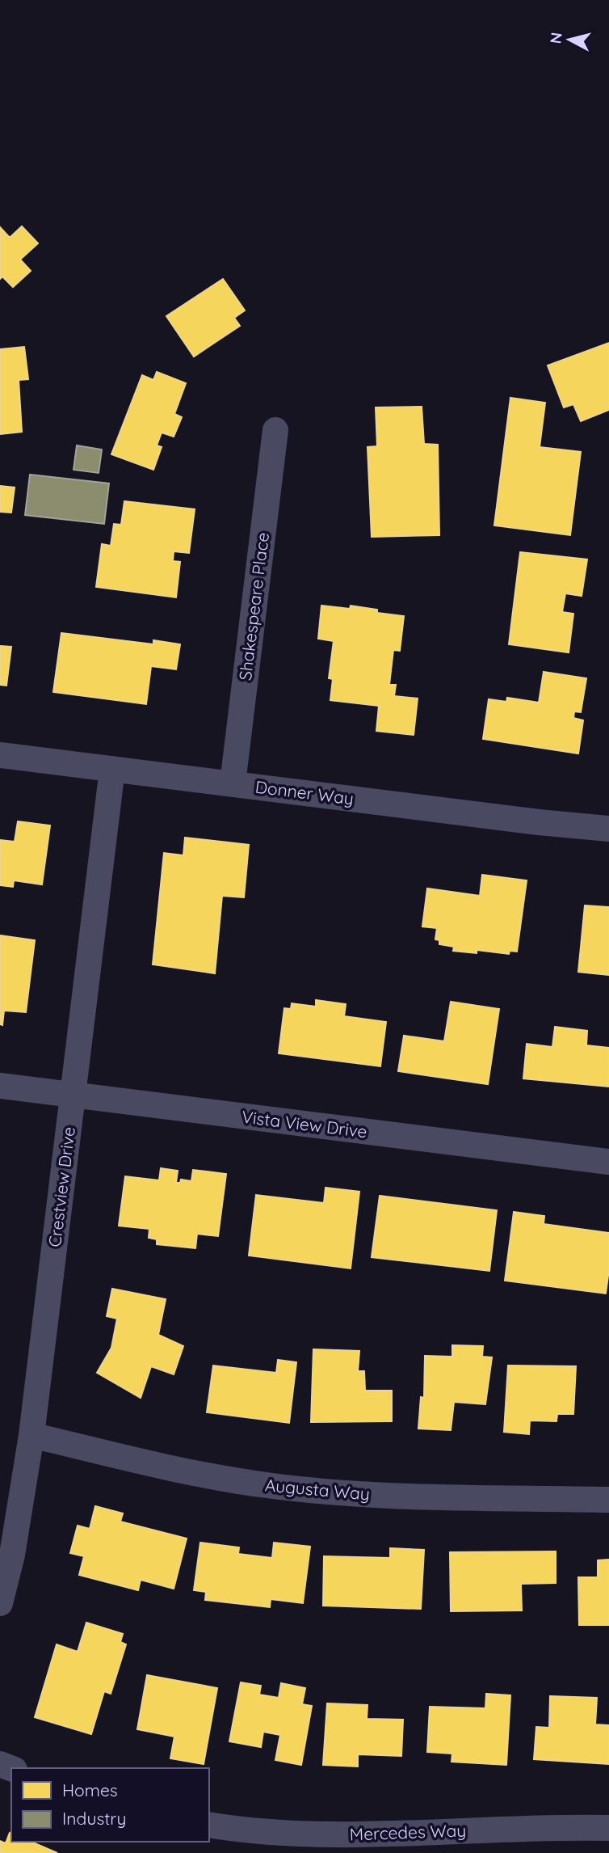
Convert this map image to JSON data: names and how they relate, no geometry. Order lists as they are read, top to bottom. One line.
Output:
{"streets":{"street":["Shakespeare Place","Donner Way","Vista View Drive","Crestview Drive","Augusta Way","Mercedes Way"]},"crossings":[["Shakespeare Place","Donner Way"],["Donner Way","Crestview Drive"],["Vista View Drive","Crestview Drive"],["Crestview Drive","Augusta Way"]],"legend":["Homes","Industry"],"north":"left"}
